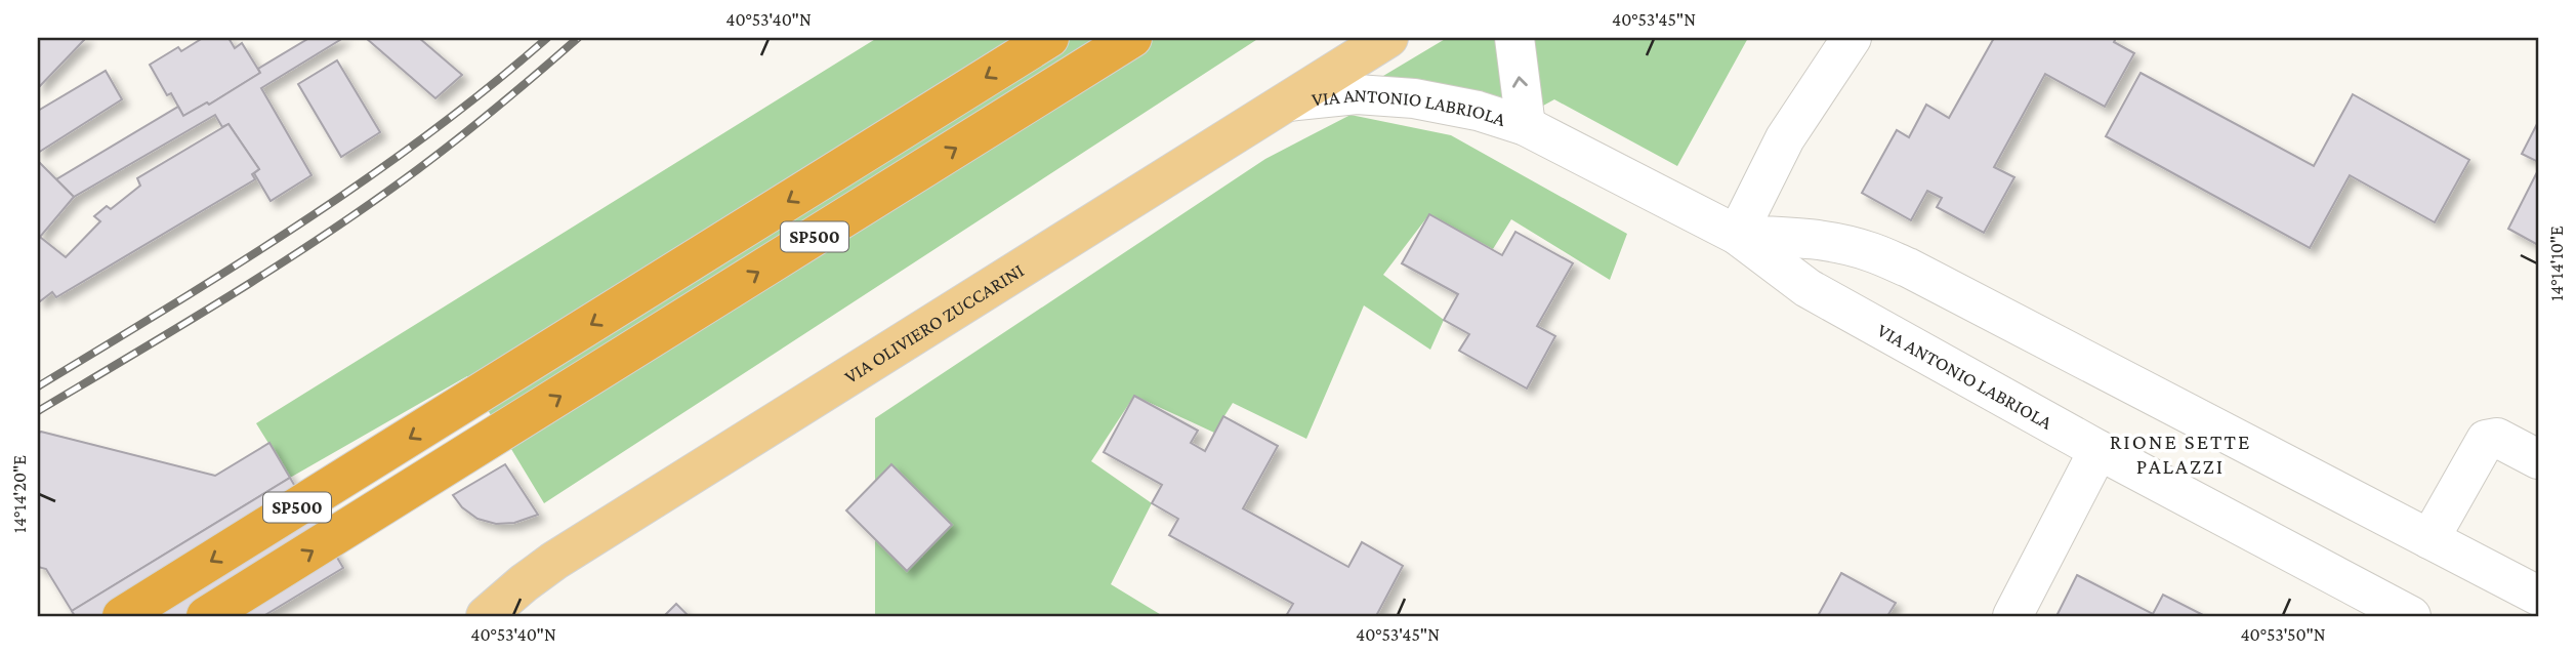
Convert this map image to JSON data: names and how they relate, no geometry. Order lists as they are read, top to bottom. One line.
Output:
{"streets":{"highway":["SP500"],"main road":["VIA OLIVIERO ZUCCARINI"],"street":["VIA ANTONIO LABRIOLA"]},"crossings":[["VIA ANTONIO LABRIOLA","VIA OLIVIERO ZUCCARINI"]],"districts":["RIONE SETTE PALAZZI"],"coordinates":["40°53'40\"N","40°53'45\"N","14°14'10\"E","14°14'20\"E","40°53'50\"N"]}
